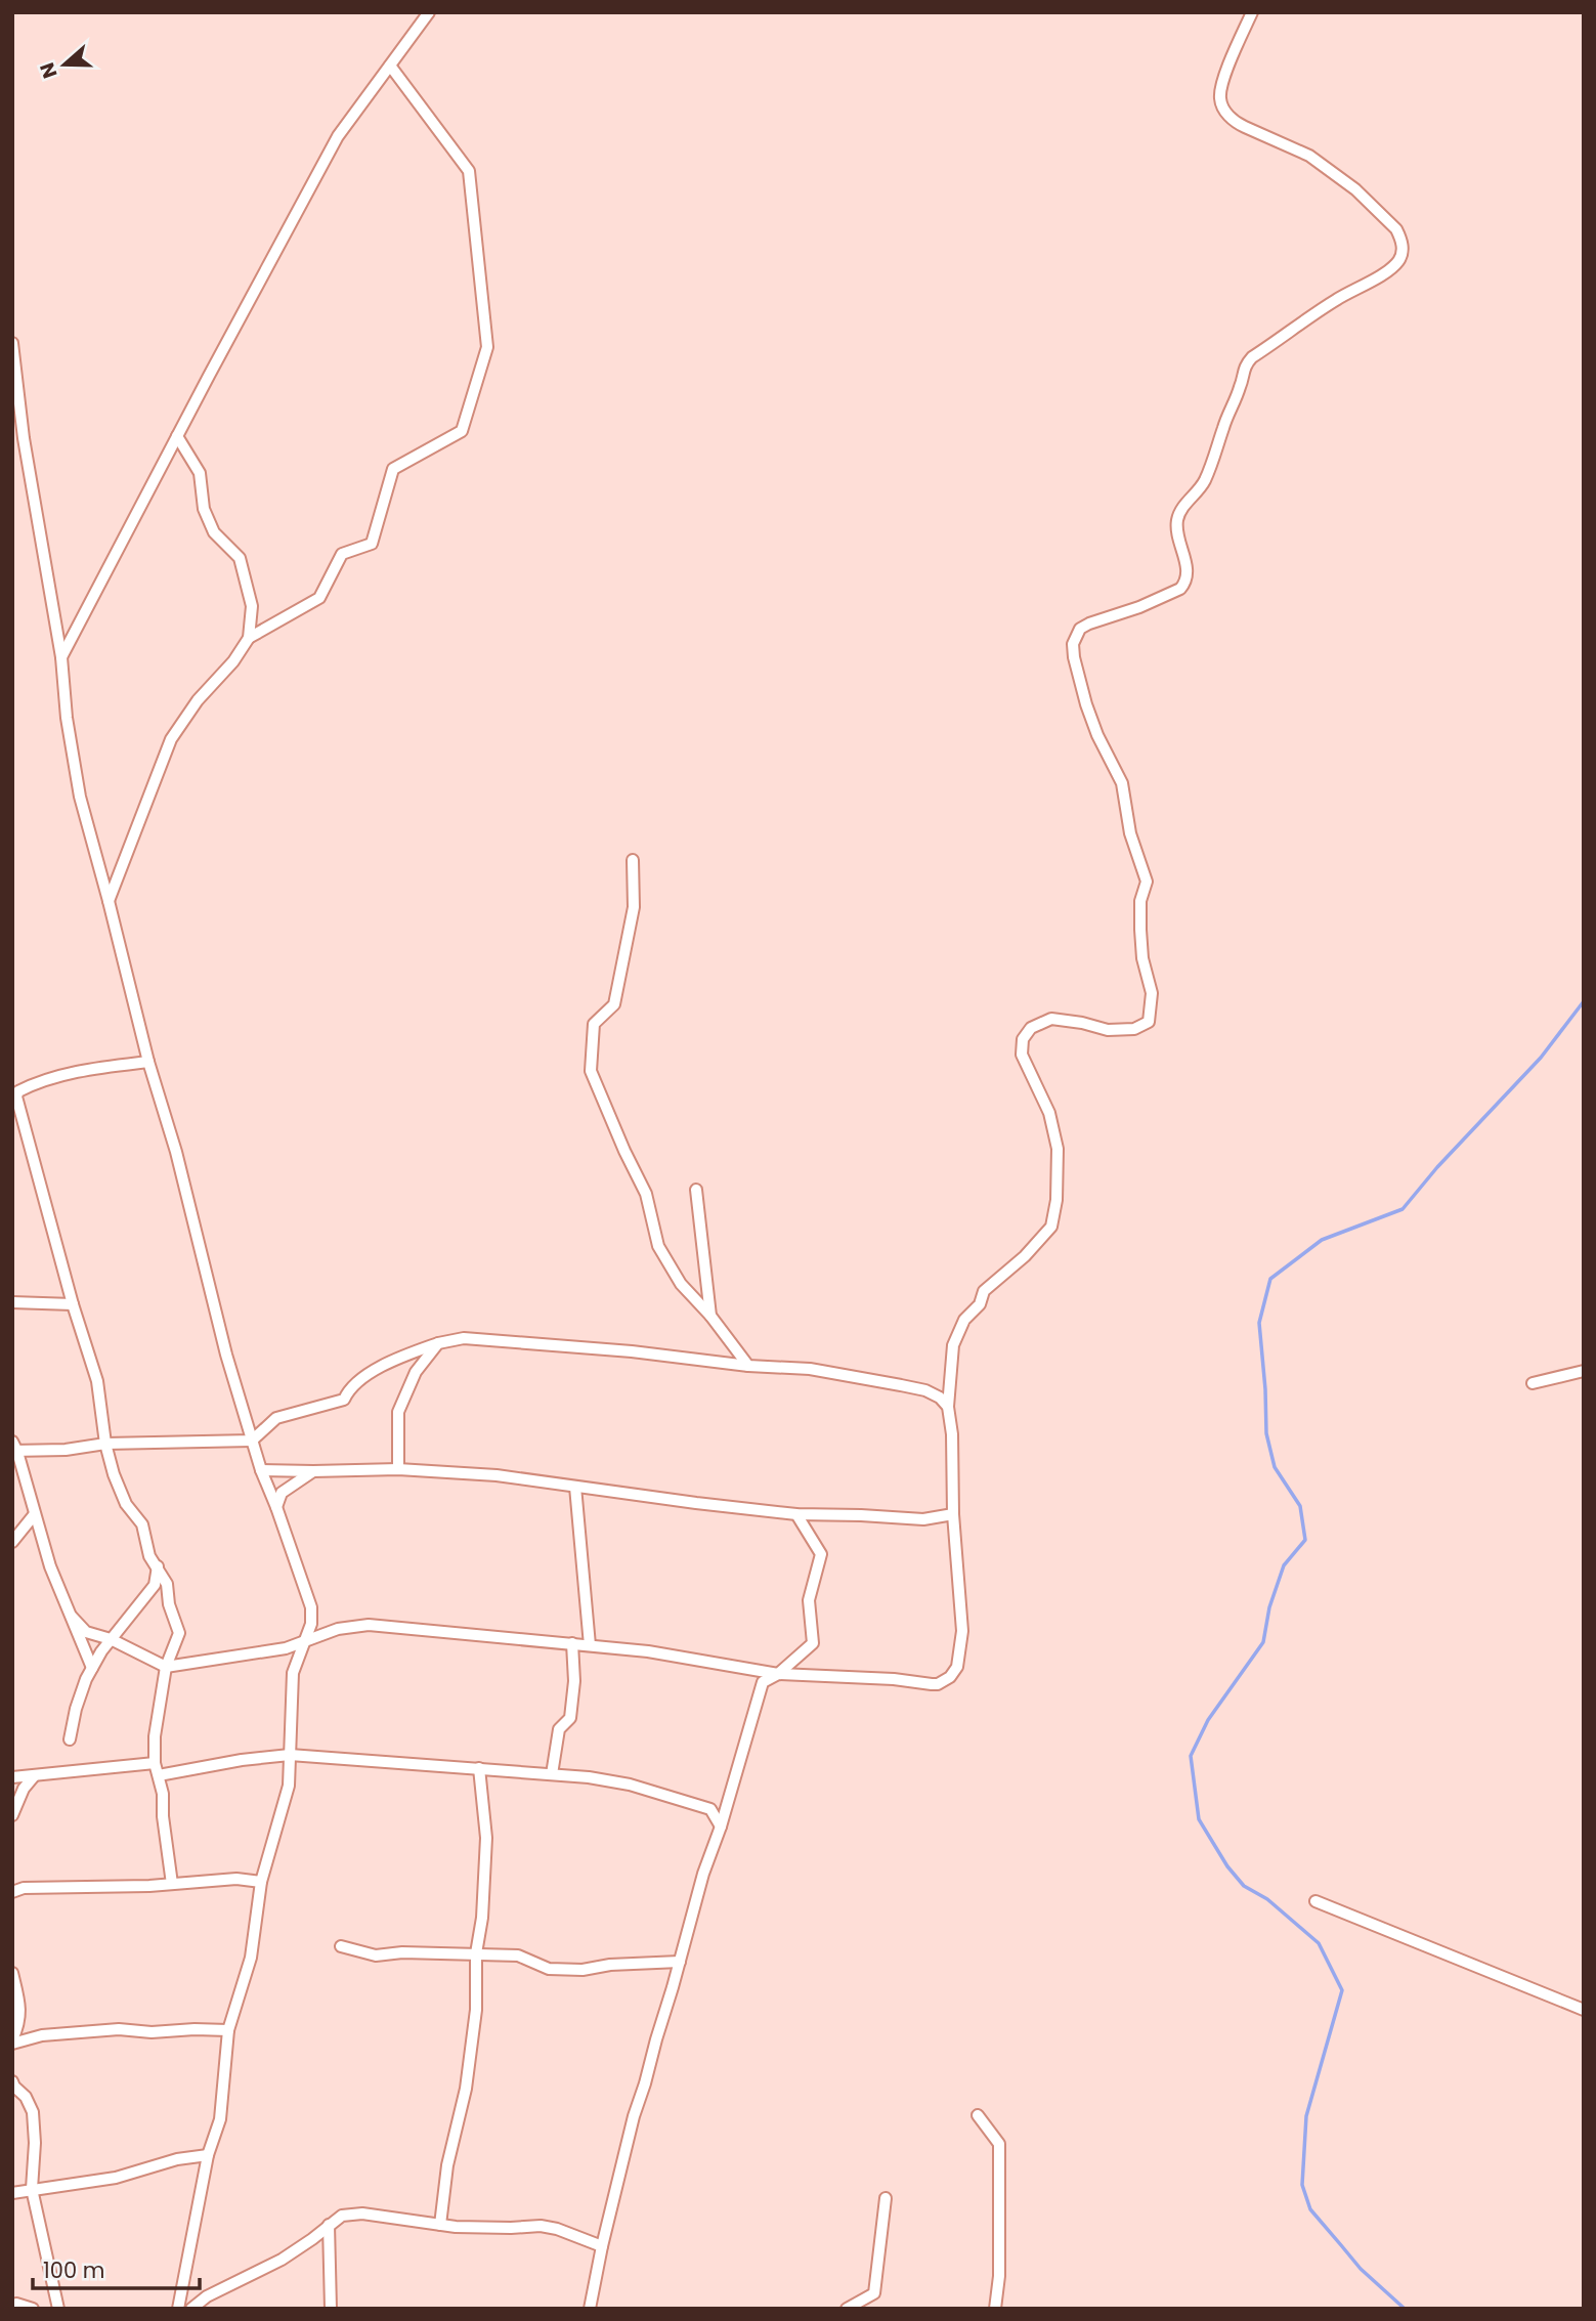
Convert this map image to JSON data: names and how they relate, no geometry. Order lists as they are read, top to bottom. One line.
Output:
{"scale_bar":"100 m","north":"left"}
